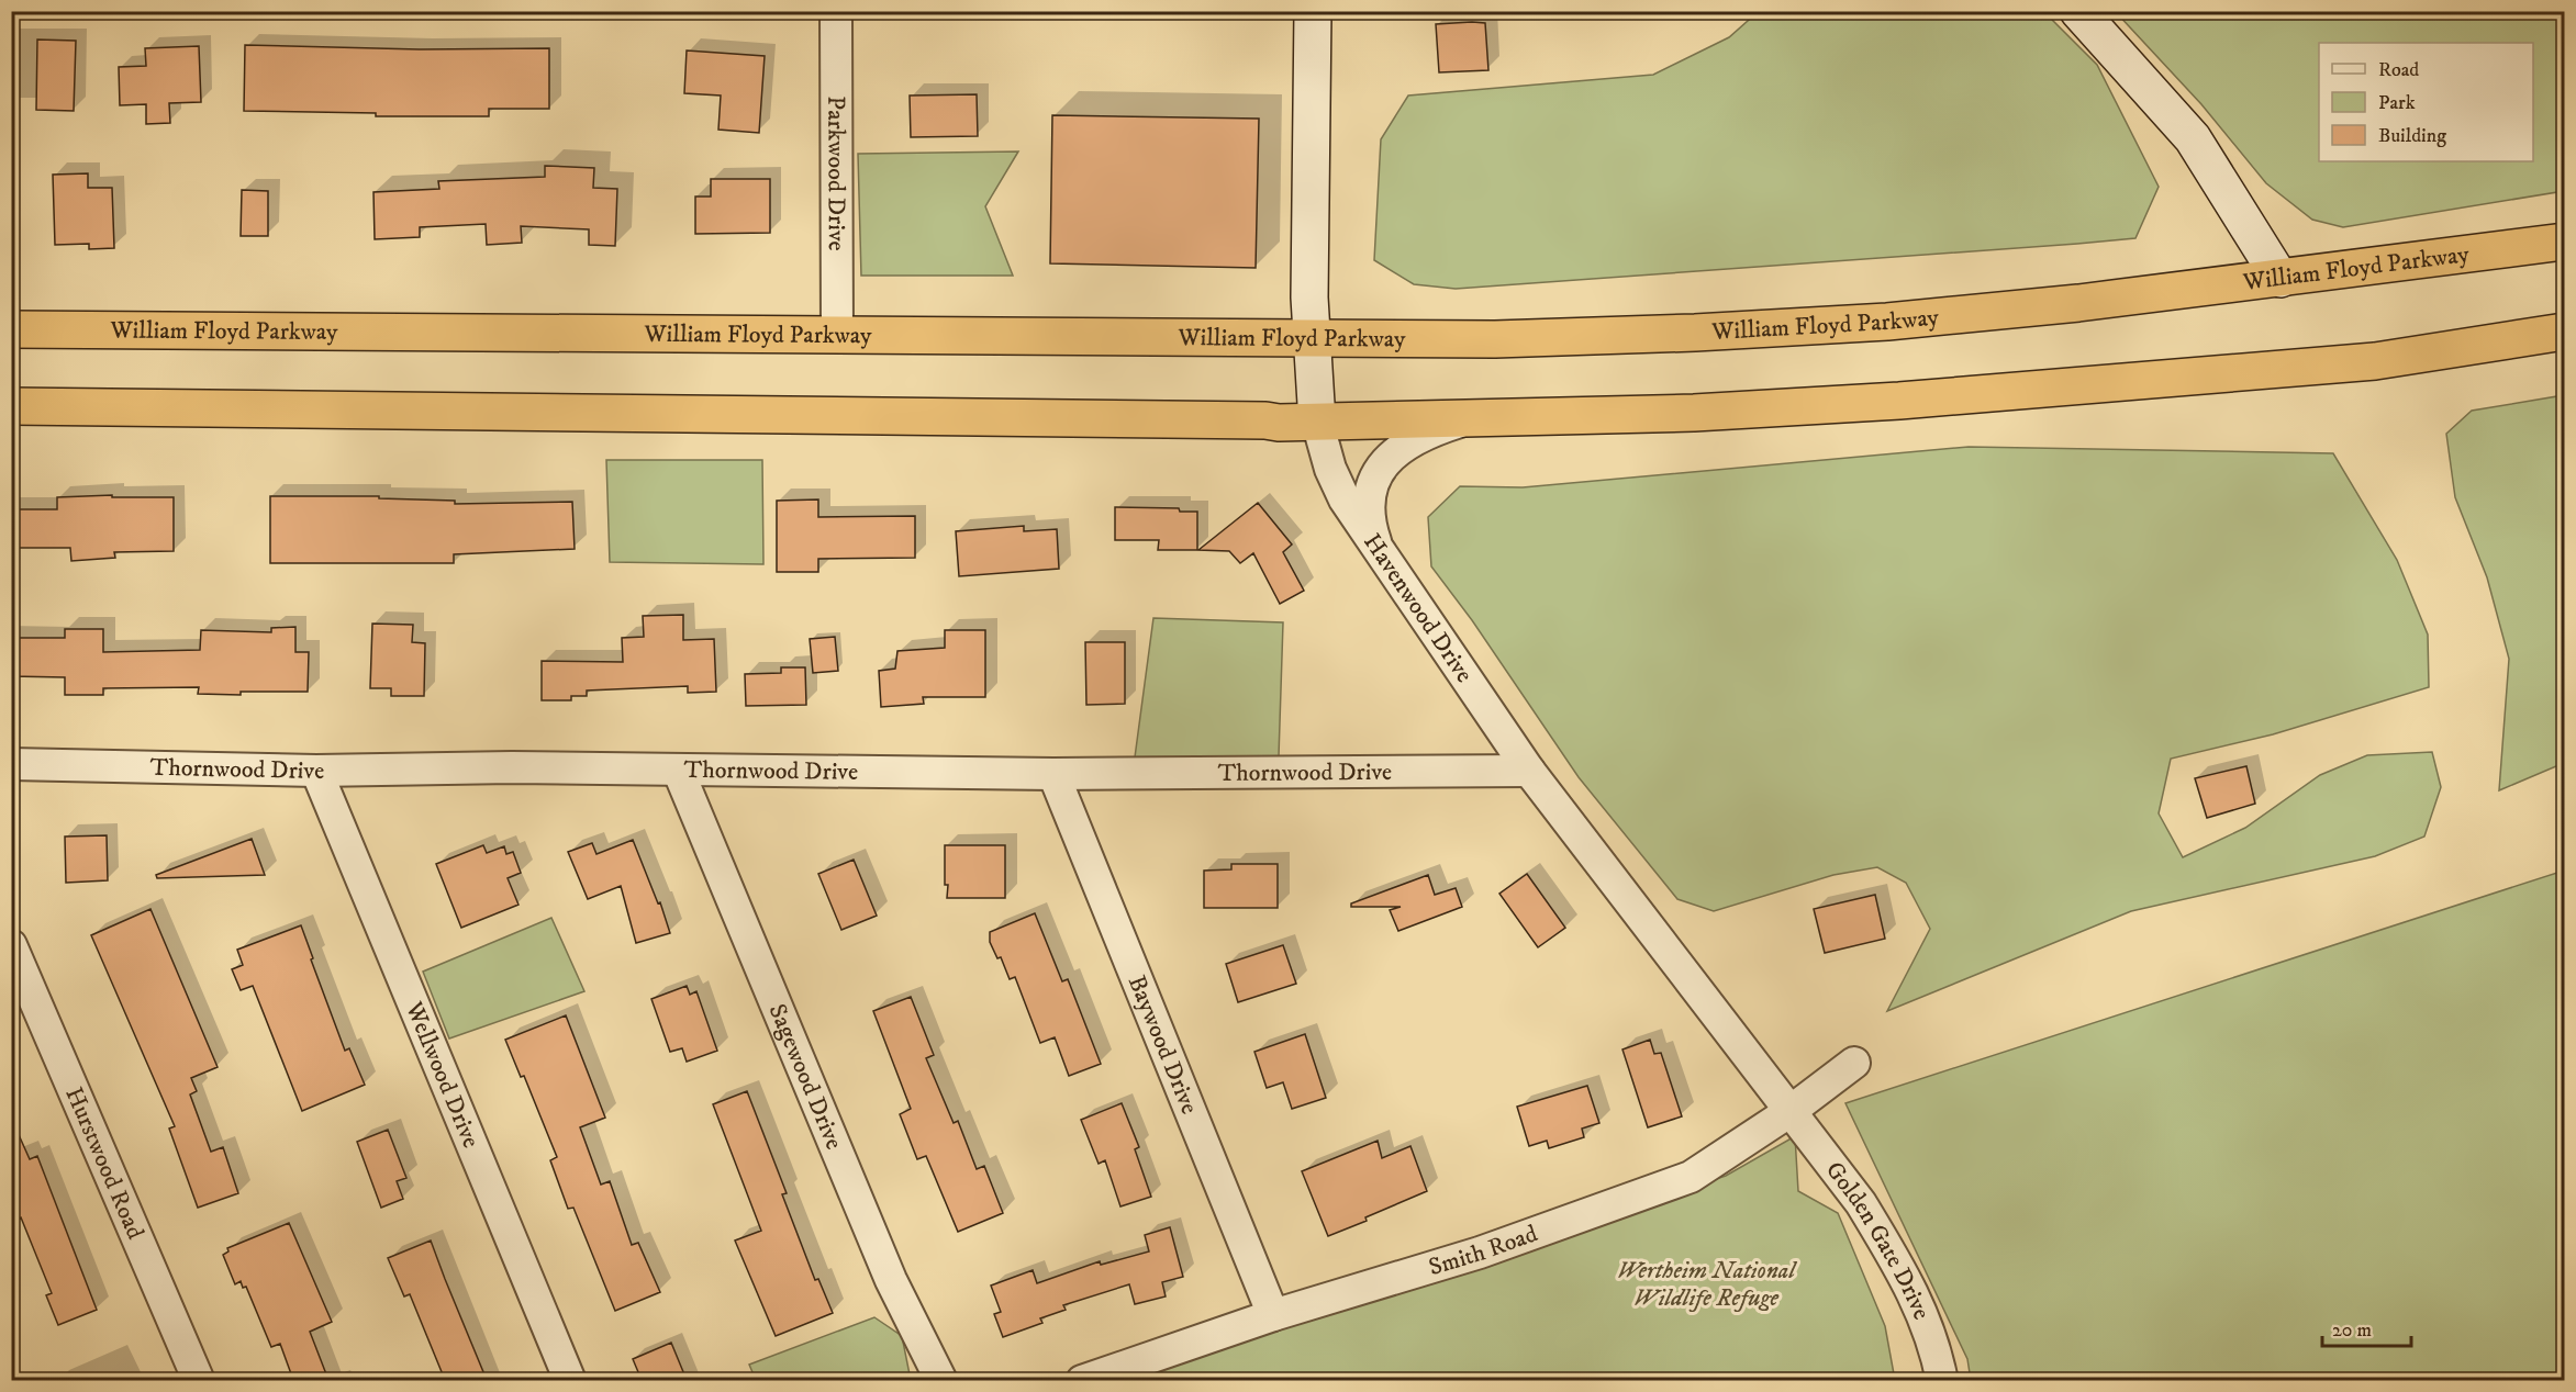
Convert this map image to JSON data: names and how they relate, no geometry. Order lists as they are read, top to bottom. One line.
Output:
{"streets":{"highway":["William Floyd Parkway"],"main road":["Havenwood Drive"],"street":["Parkwood Drive","Thornwood Drive","Baywood Drive","Wellwood Drive","Sagewood Drive","Hurstwood Road","Golden Gate Drive","Smith Road"]},"crossings":[["Parkwood Drive","William Floyd Parkway"],["William Floyd Parkway","Havenwood Drive"],["Havenwood Drive","Thornwood Drive"],["Havenwood Drive","Golden Gate Drive"],["Havenwood Drive","Smith Road"],["Thornwood Drive","Baywood Drive"],["Thornwood Drive","Wellwood Drive"],["Thornwood Drive","Sagewood Drive"],["Baywood Drive","Smith Road"],["Golden Gate Drive","Smith Road"]],"parks":["Wertheim National Wildlife Refuge"],"legend":["Road","Park","Building"],"scale_bar":"20 m"}
